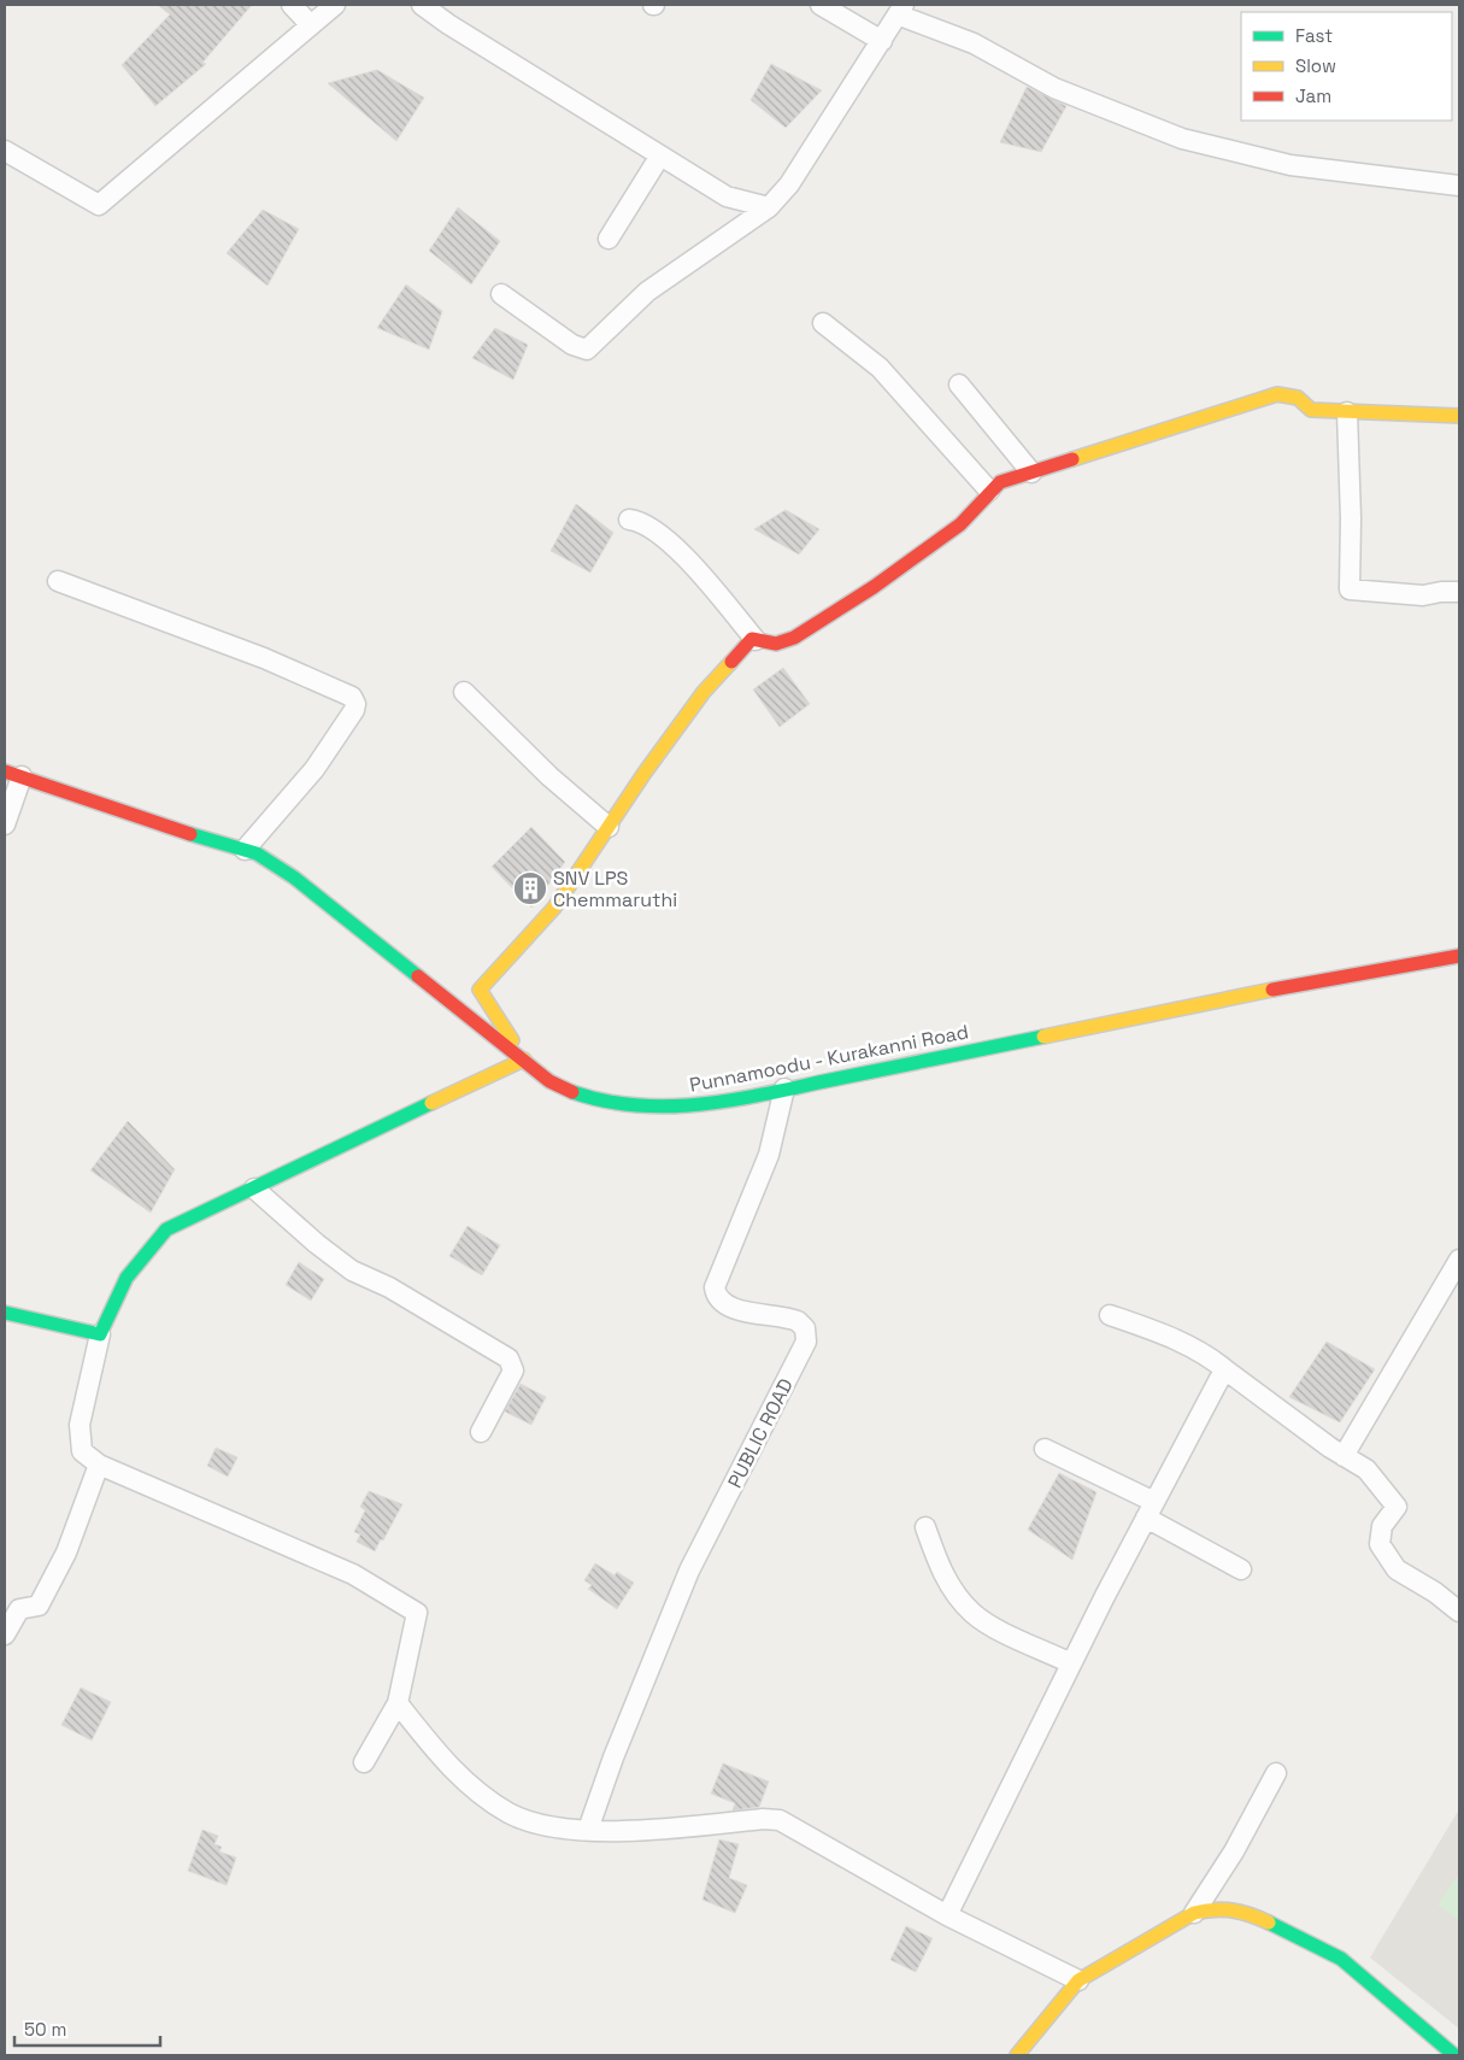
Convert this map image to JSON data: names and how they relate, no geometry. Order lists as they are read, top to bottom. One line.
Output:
{"streets":{"main road":["Punnamoodu - Kurakanni Road"],"street":["PUBLIC ROAD"]},"crossings":[["Punnamoodu - Kurakanni Road","PUBLIC ROAD"]],"places":{"building":["SNV LPS Chemmaruthi"]},"legend":["Fast","Slow","Jam"],"scale_bar":"50 m"}
